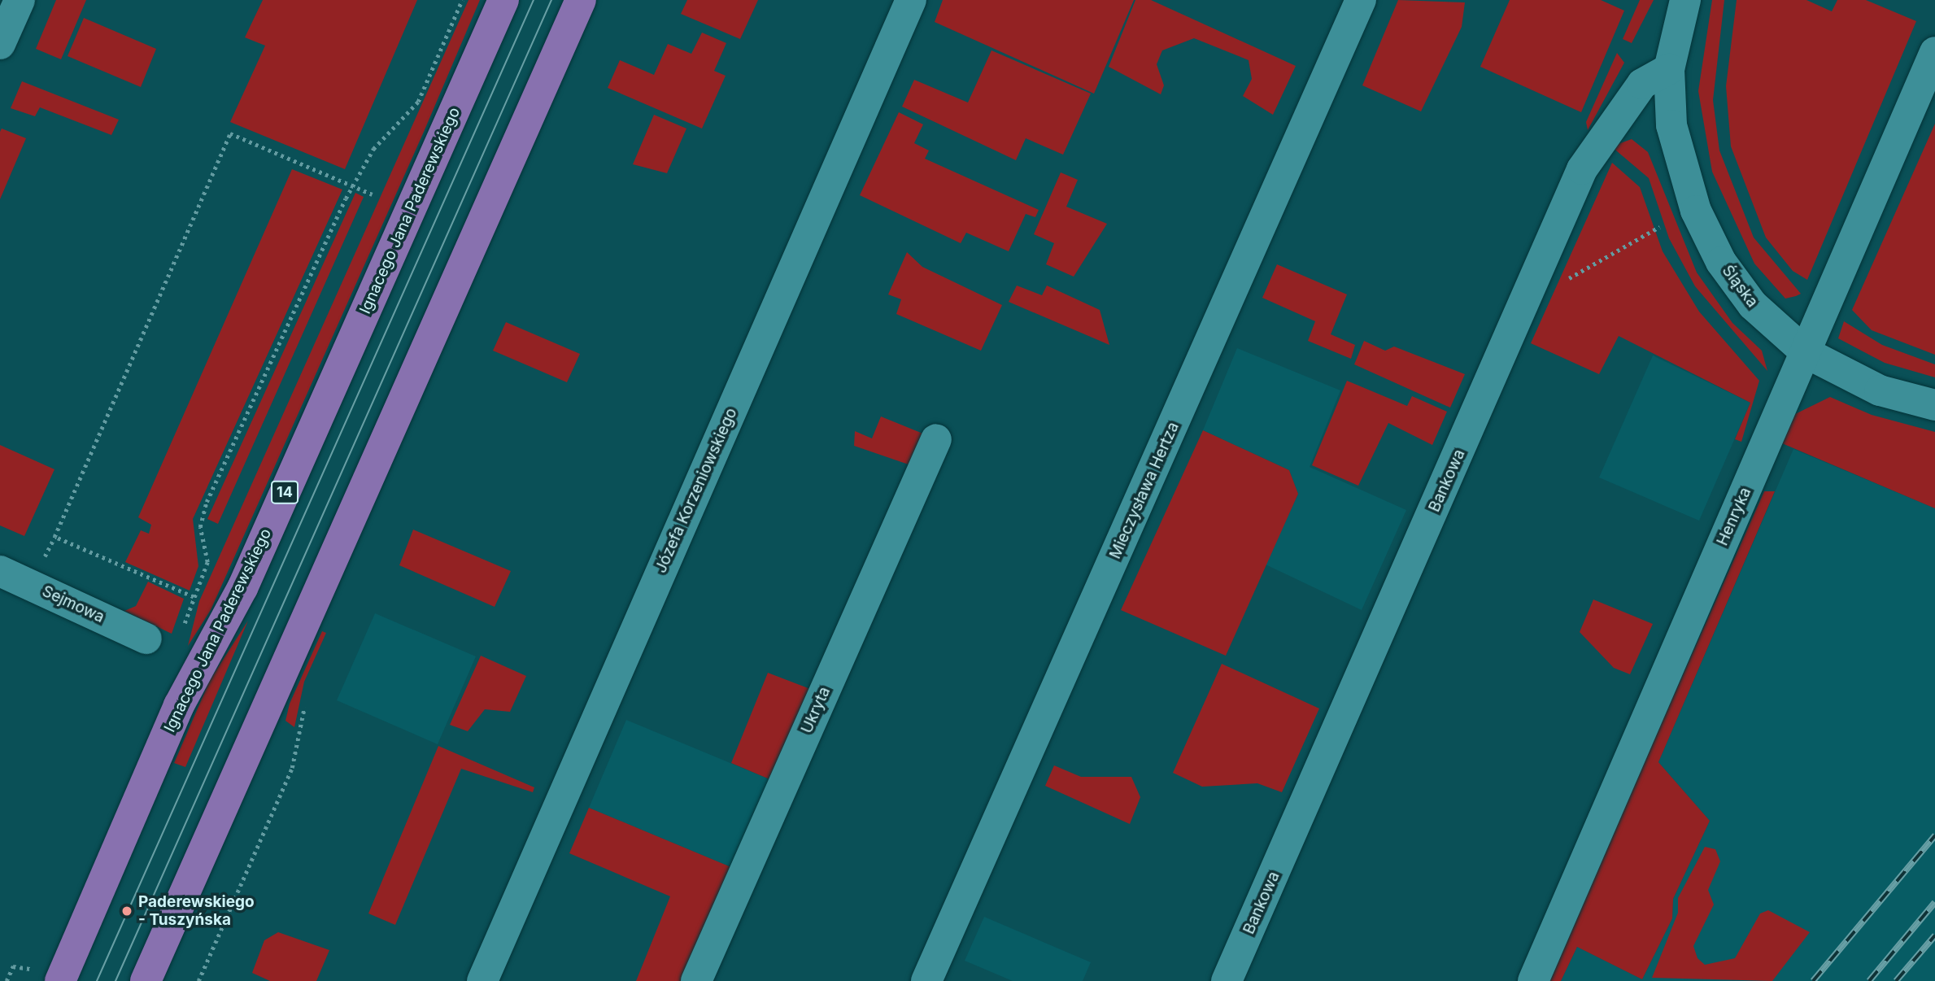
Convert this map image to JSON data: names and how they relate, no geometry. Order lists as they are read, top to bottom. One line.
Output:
{"streets":{"main road":["Ignacego Jana Paderewskiego","14"],"street":["Śląska","Bankowa","Józefa Korzeniowskiego","Mieczysława Hertza","Henryka","Sejmowa","Ukryta"]},"crossings":[["Śląska","Bankowa"],["Śląska","Henryka"]],"places":["Paderewskiego - Tuszyńska"]}
